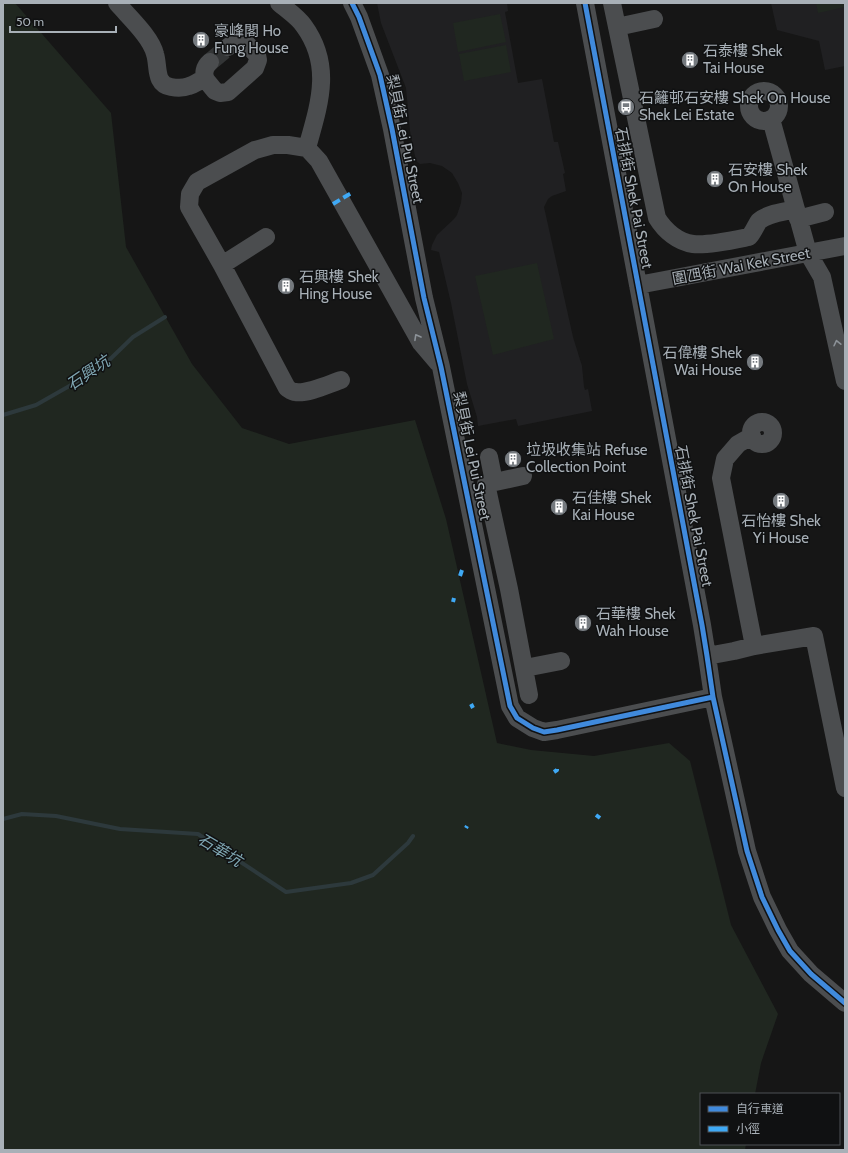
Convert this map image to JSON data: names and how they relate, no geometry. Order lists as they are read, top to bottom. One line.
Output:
{"streets":{"street":["梨貝街 Lei Pui Street","石排街 Shek Pai Street","圍乪街 Wai Kek Street"]},"crossings":[["梨貝街 Lei Pui Street","石排街 Shek Pai Street"],["石排街 Shek Pai Street","圍乪街 Wai Kek Street"]],"water":["石興坑","石華坑"],"places":{"building":["豪峰閣 Ho Fung House","石泰樓 Shek Tai House","石安樓 Shek On House","石興樓 Shek Hing House","石偉樓 Shek Wai House","垃圾收集站 Refuse Collection Point","石怡樓 Shek Yi House","石佳樓 Shek Kai House","石華樓 Shek Wah House"],"bus stop":["石籬邨石安樓 Shek On House Shek Lei Estate"]},"legend":["自行車道","小徑"],"scale_bar":"50 m"}
